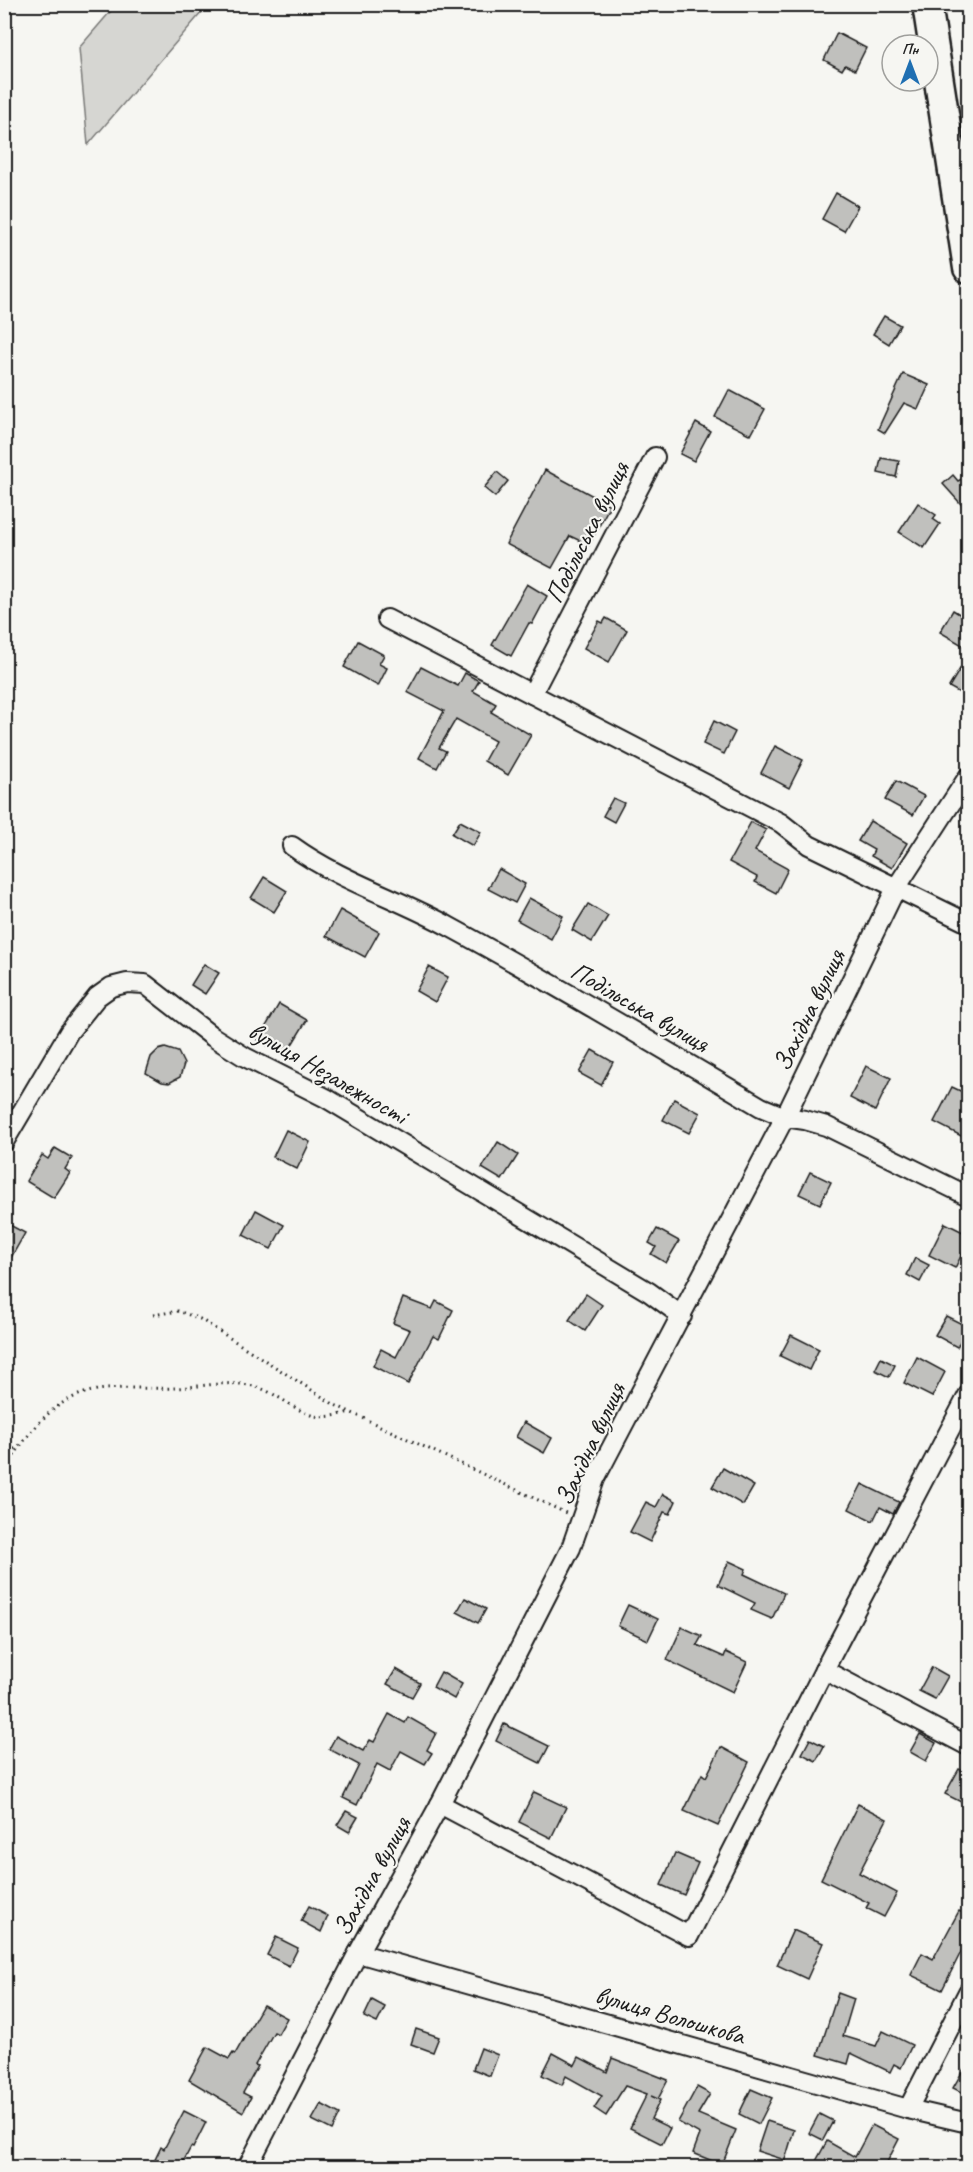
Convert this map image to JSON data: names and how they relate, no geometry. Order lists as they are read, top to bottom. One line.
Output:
{"streets":{"street":["Подільська вулиця","Західна вулиця","вулиця Незалежності","вулиця Волошкова"]},"crossings":[["Подільська вулиця","Західна вулиця"],["Західна вулиця","вулиця Незалежності"],["Західна вулиця","вулиця Волошкова"]],"north":"top"}
